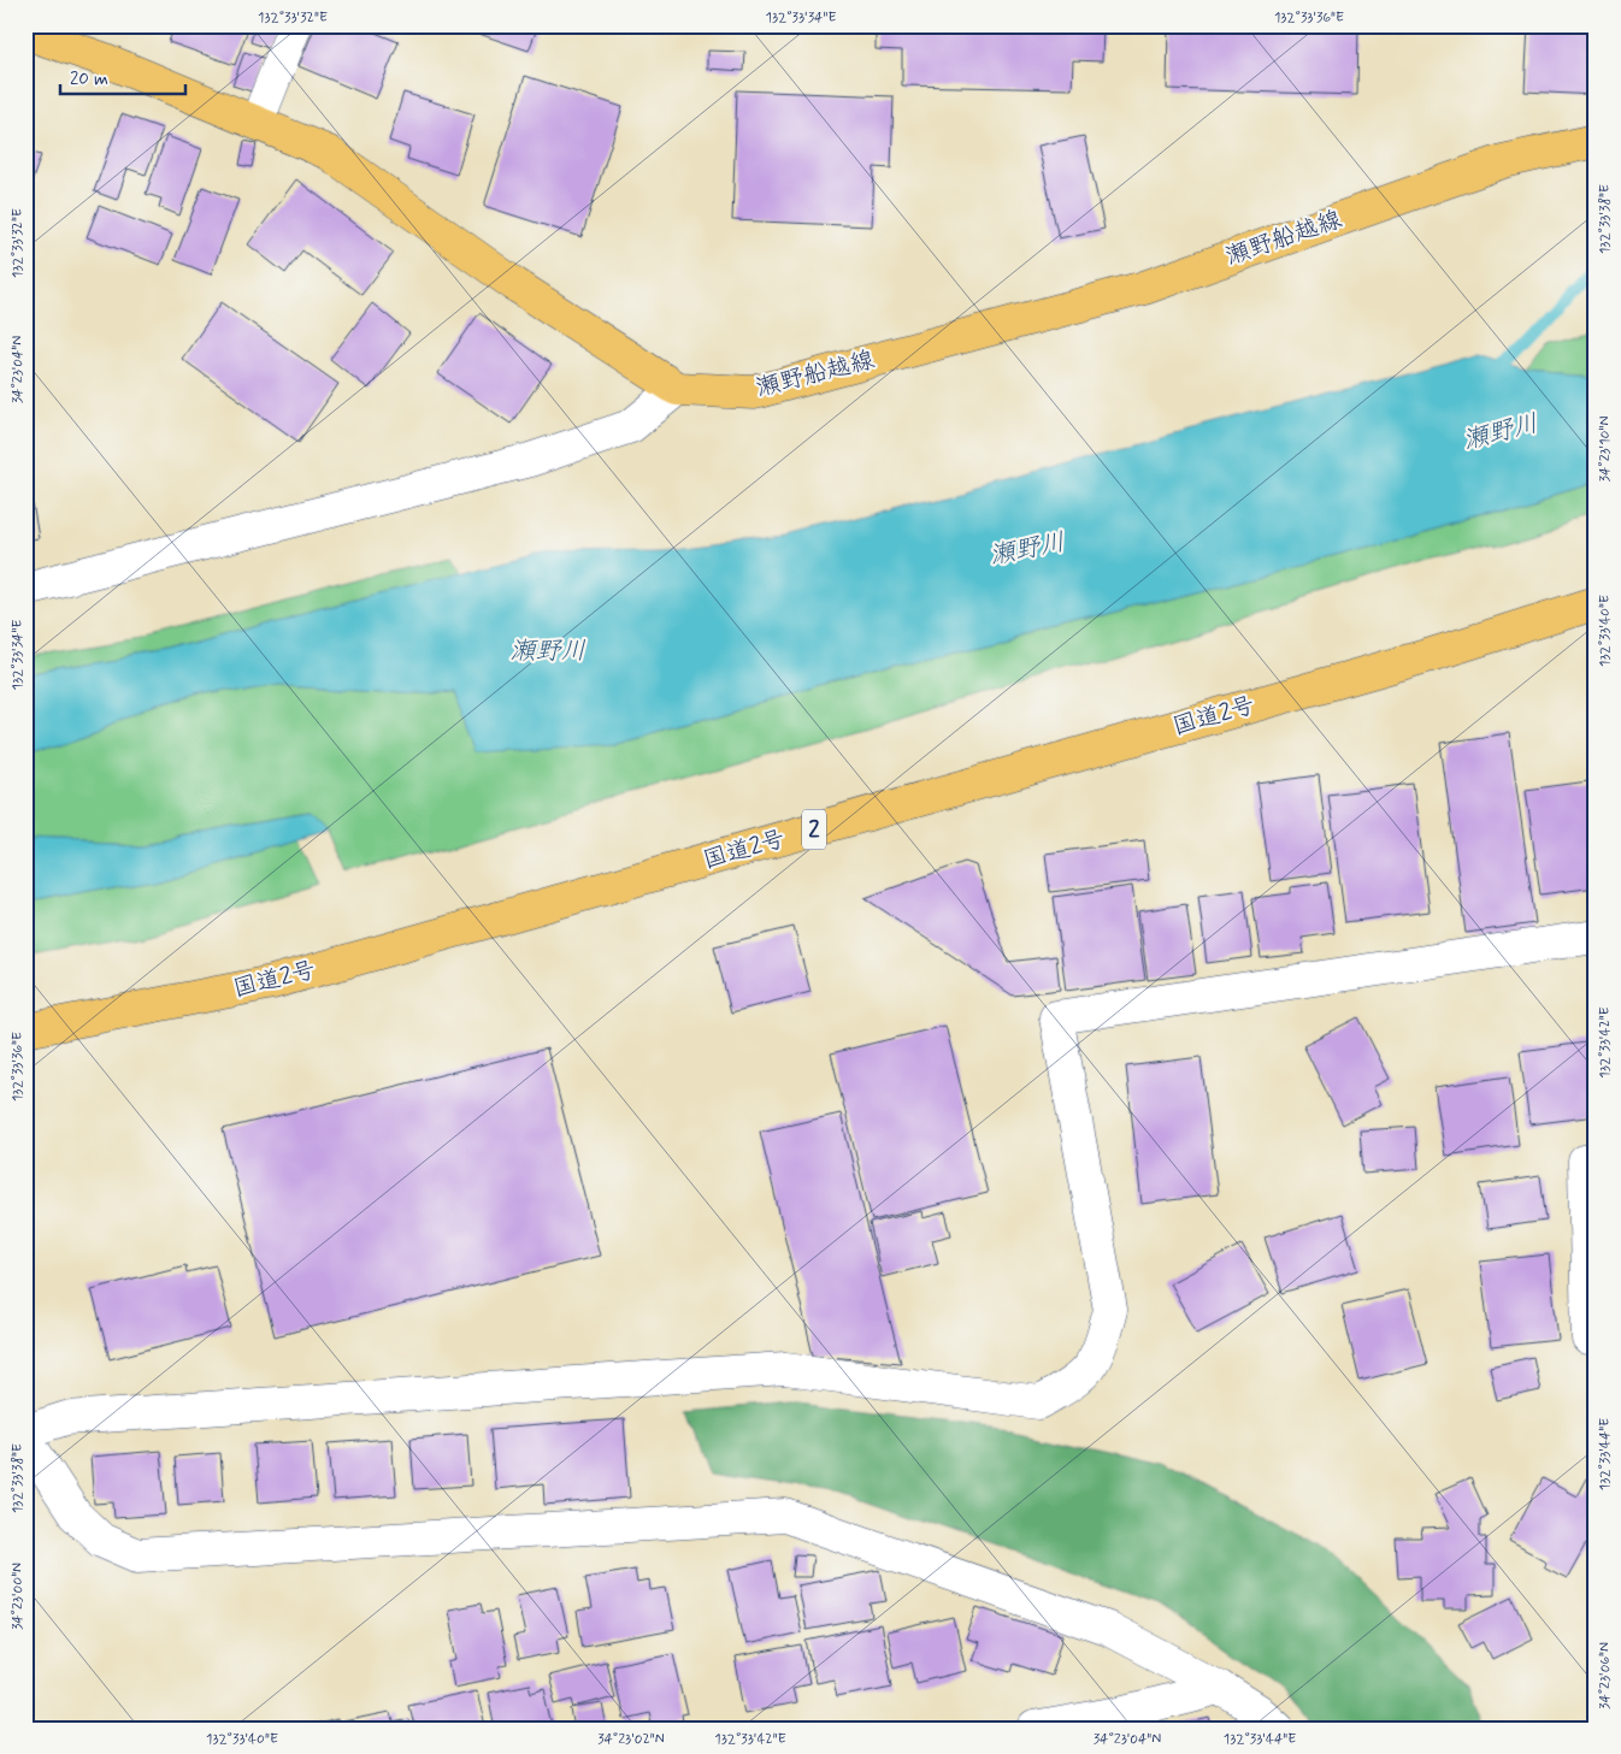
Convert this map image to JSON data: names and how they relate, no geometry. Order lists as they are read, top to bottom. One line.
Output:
{"streets":{"main road":["瀬野船越線","国道2号","2"]},"water":["瀬野川"],"scale_bar":"20 m","coordinates":["132°33'32\"E","132°33'34\"E","132°33'36\"E","132°33'38\"E","34°23'04\"N","34°23'10\"N","132°33'40\"E","132°33'42\"E","132°33'44\"E","34°23'00\"N","34°23'06\"N","34°23'02\"N"]}
